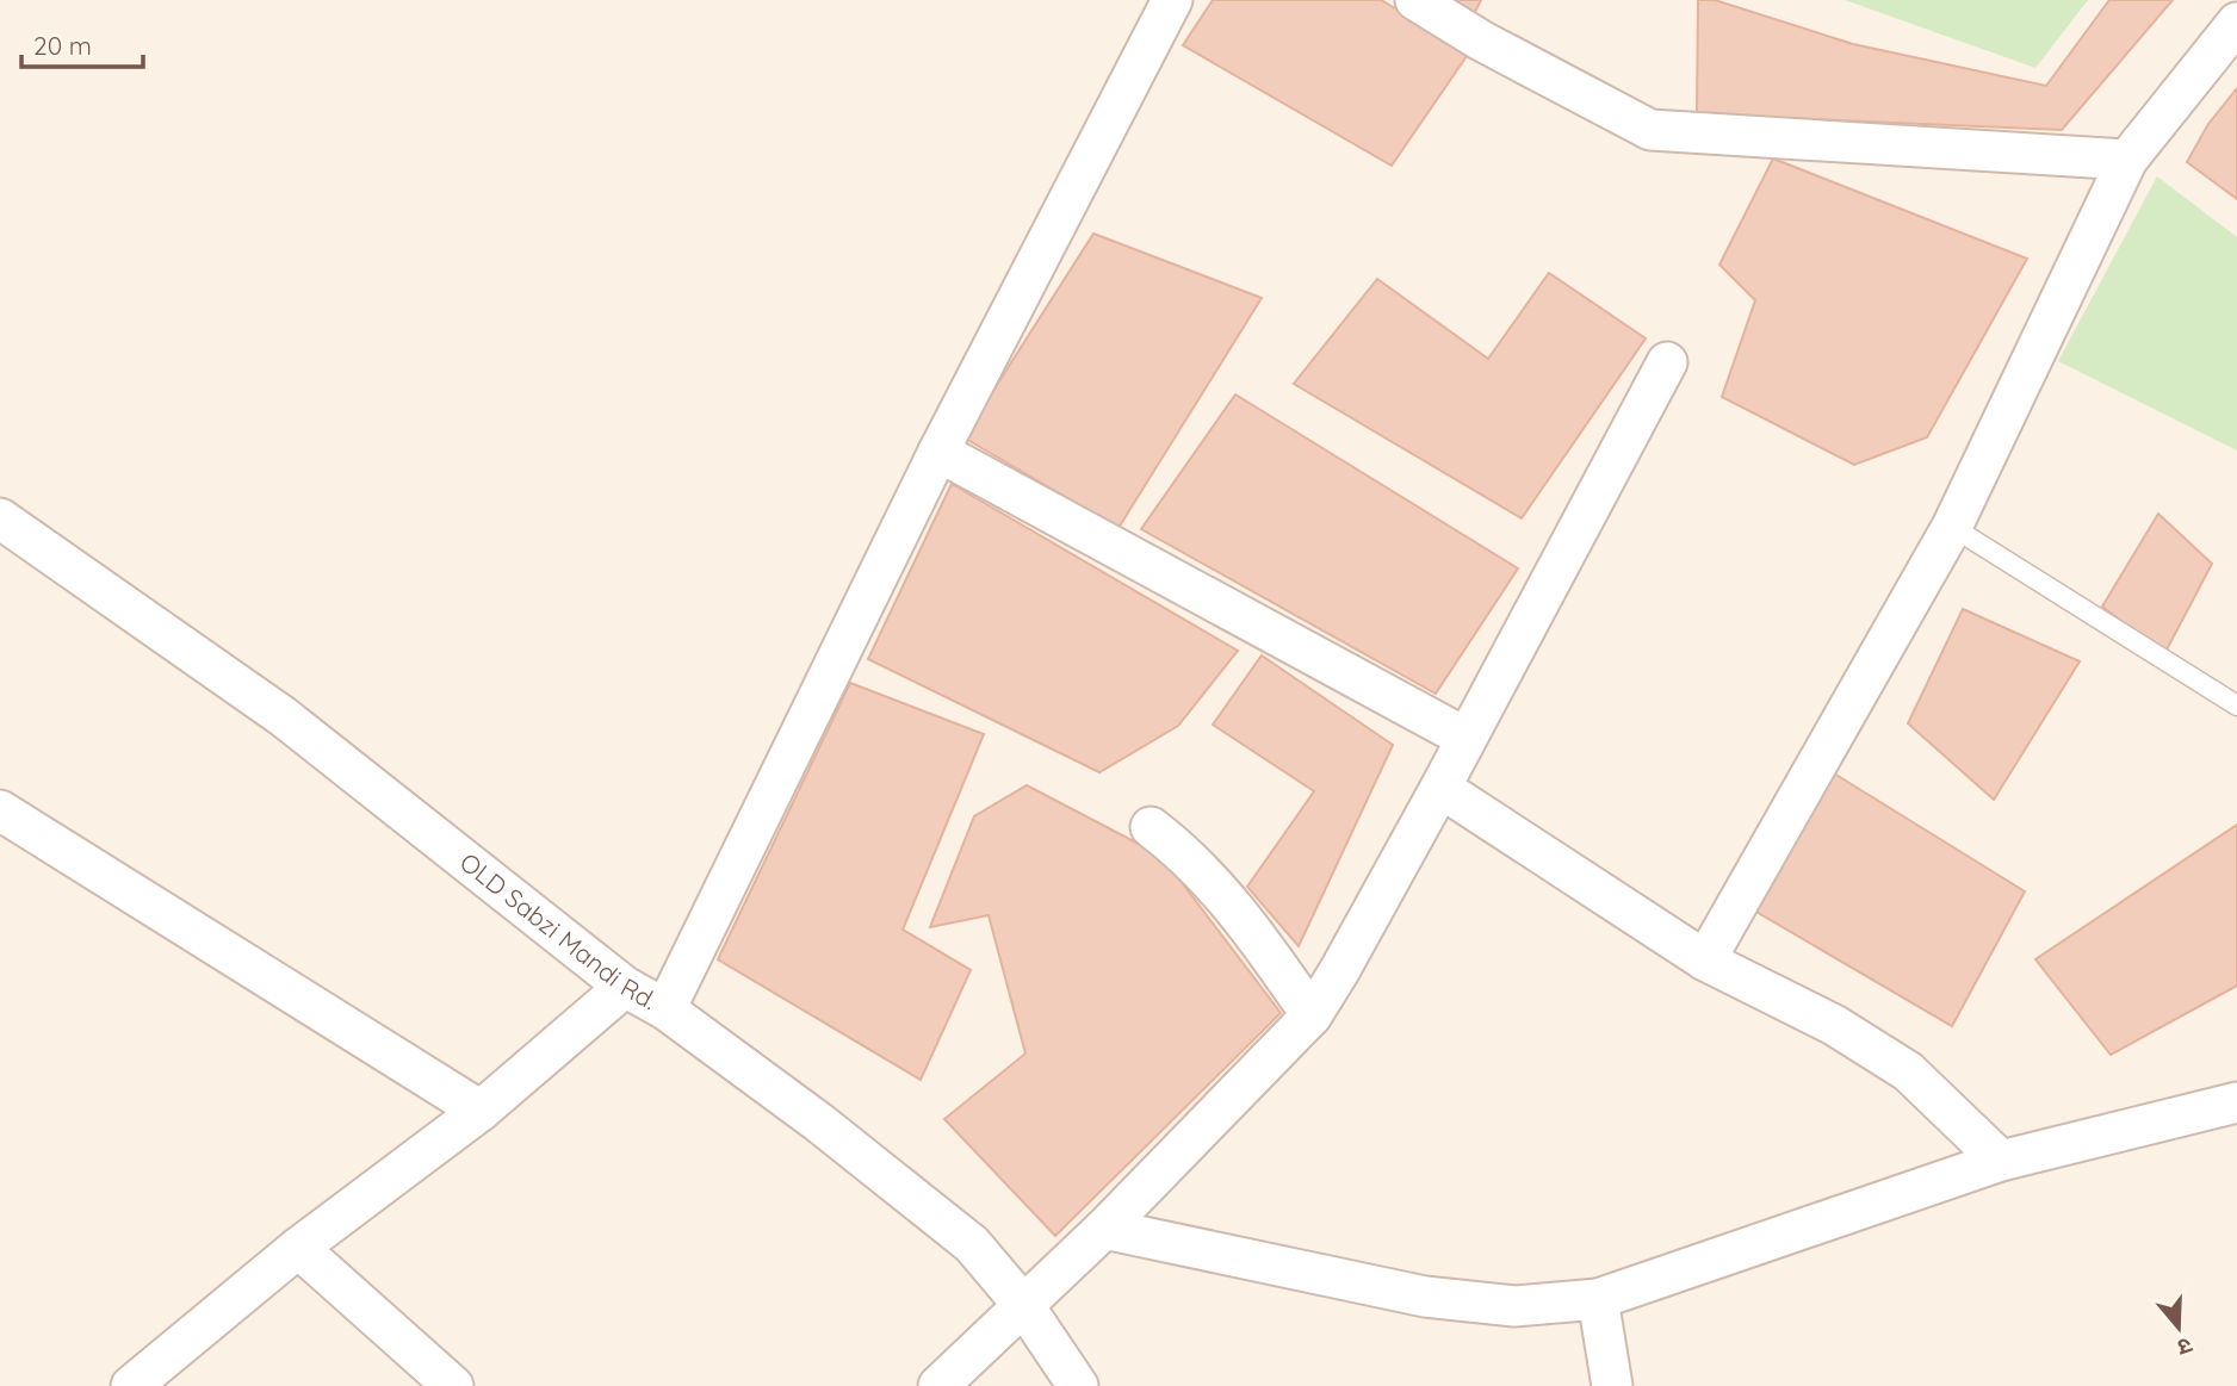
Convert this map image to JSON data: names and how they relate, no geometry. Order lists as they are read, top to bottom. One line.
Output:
{"streets":{"street":["OLD Sabzi Mandi Rd."]},"scale_bar":"20 m","north":"bottom"}
